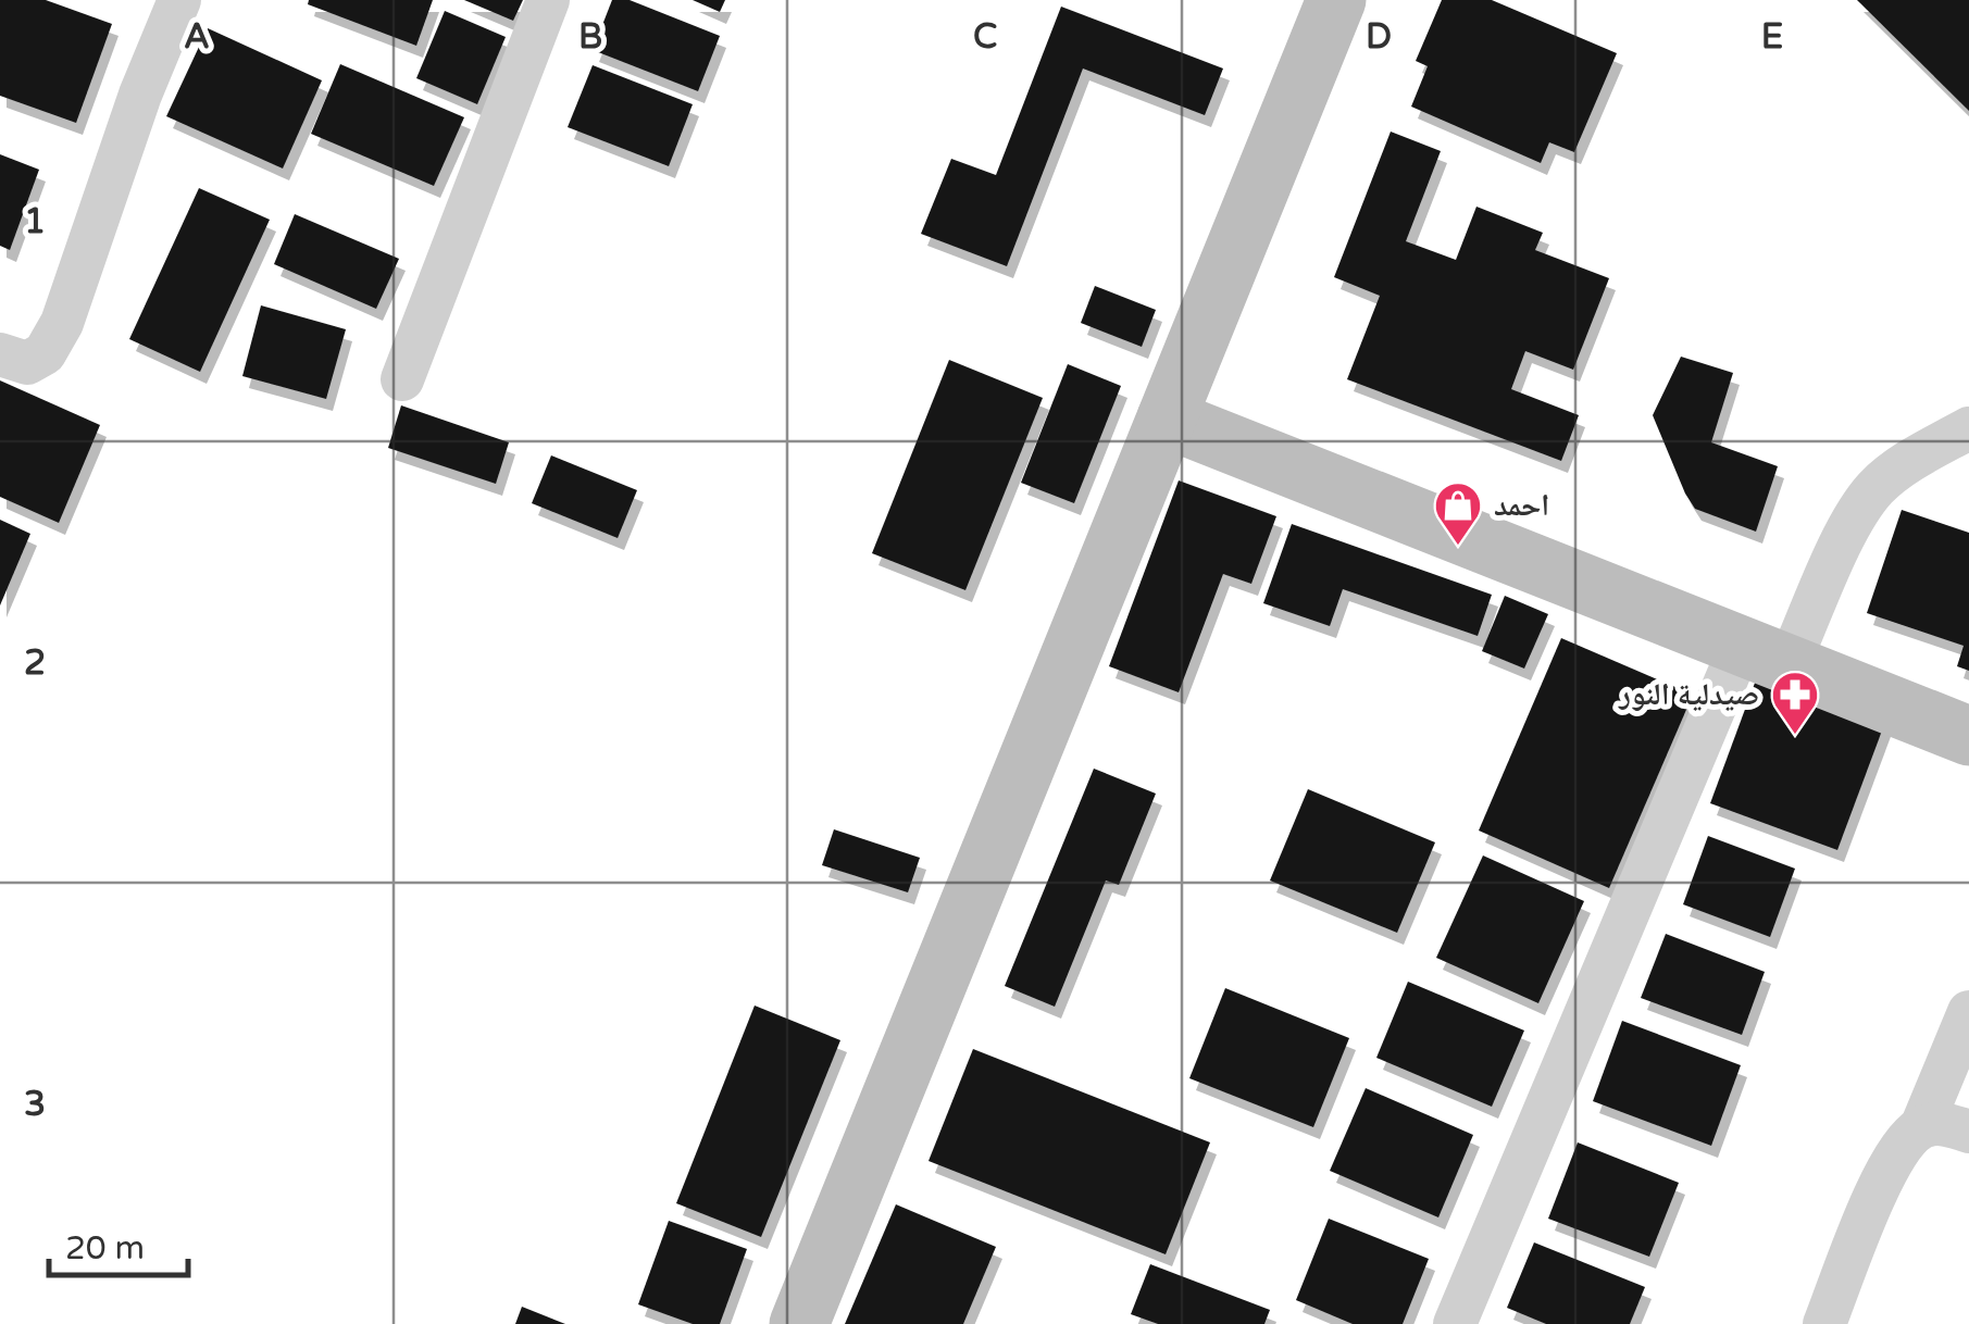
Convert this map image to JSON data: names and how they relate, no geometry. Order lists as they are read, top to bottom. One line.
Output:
{"places":{"shop":["احمد"],"pharmacy":["صيدلية النور"]},"scale_bar":"20 m","grid":{"columns":["A","B","C","D","E"],"rows":["1","2","3"]}}
